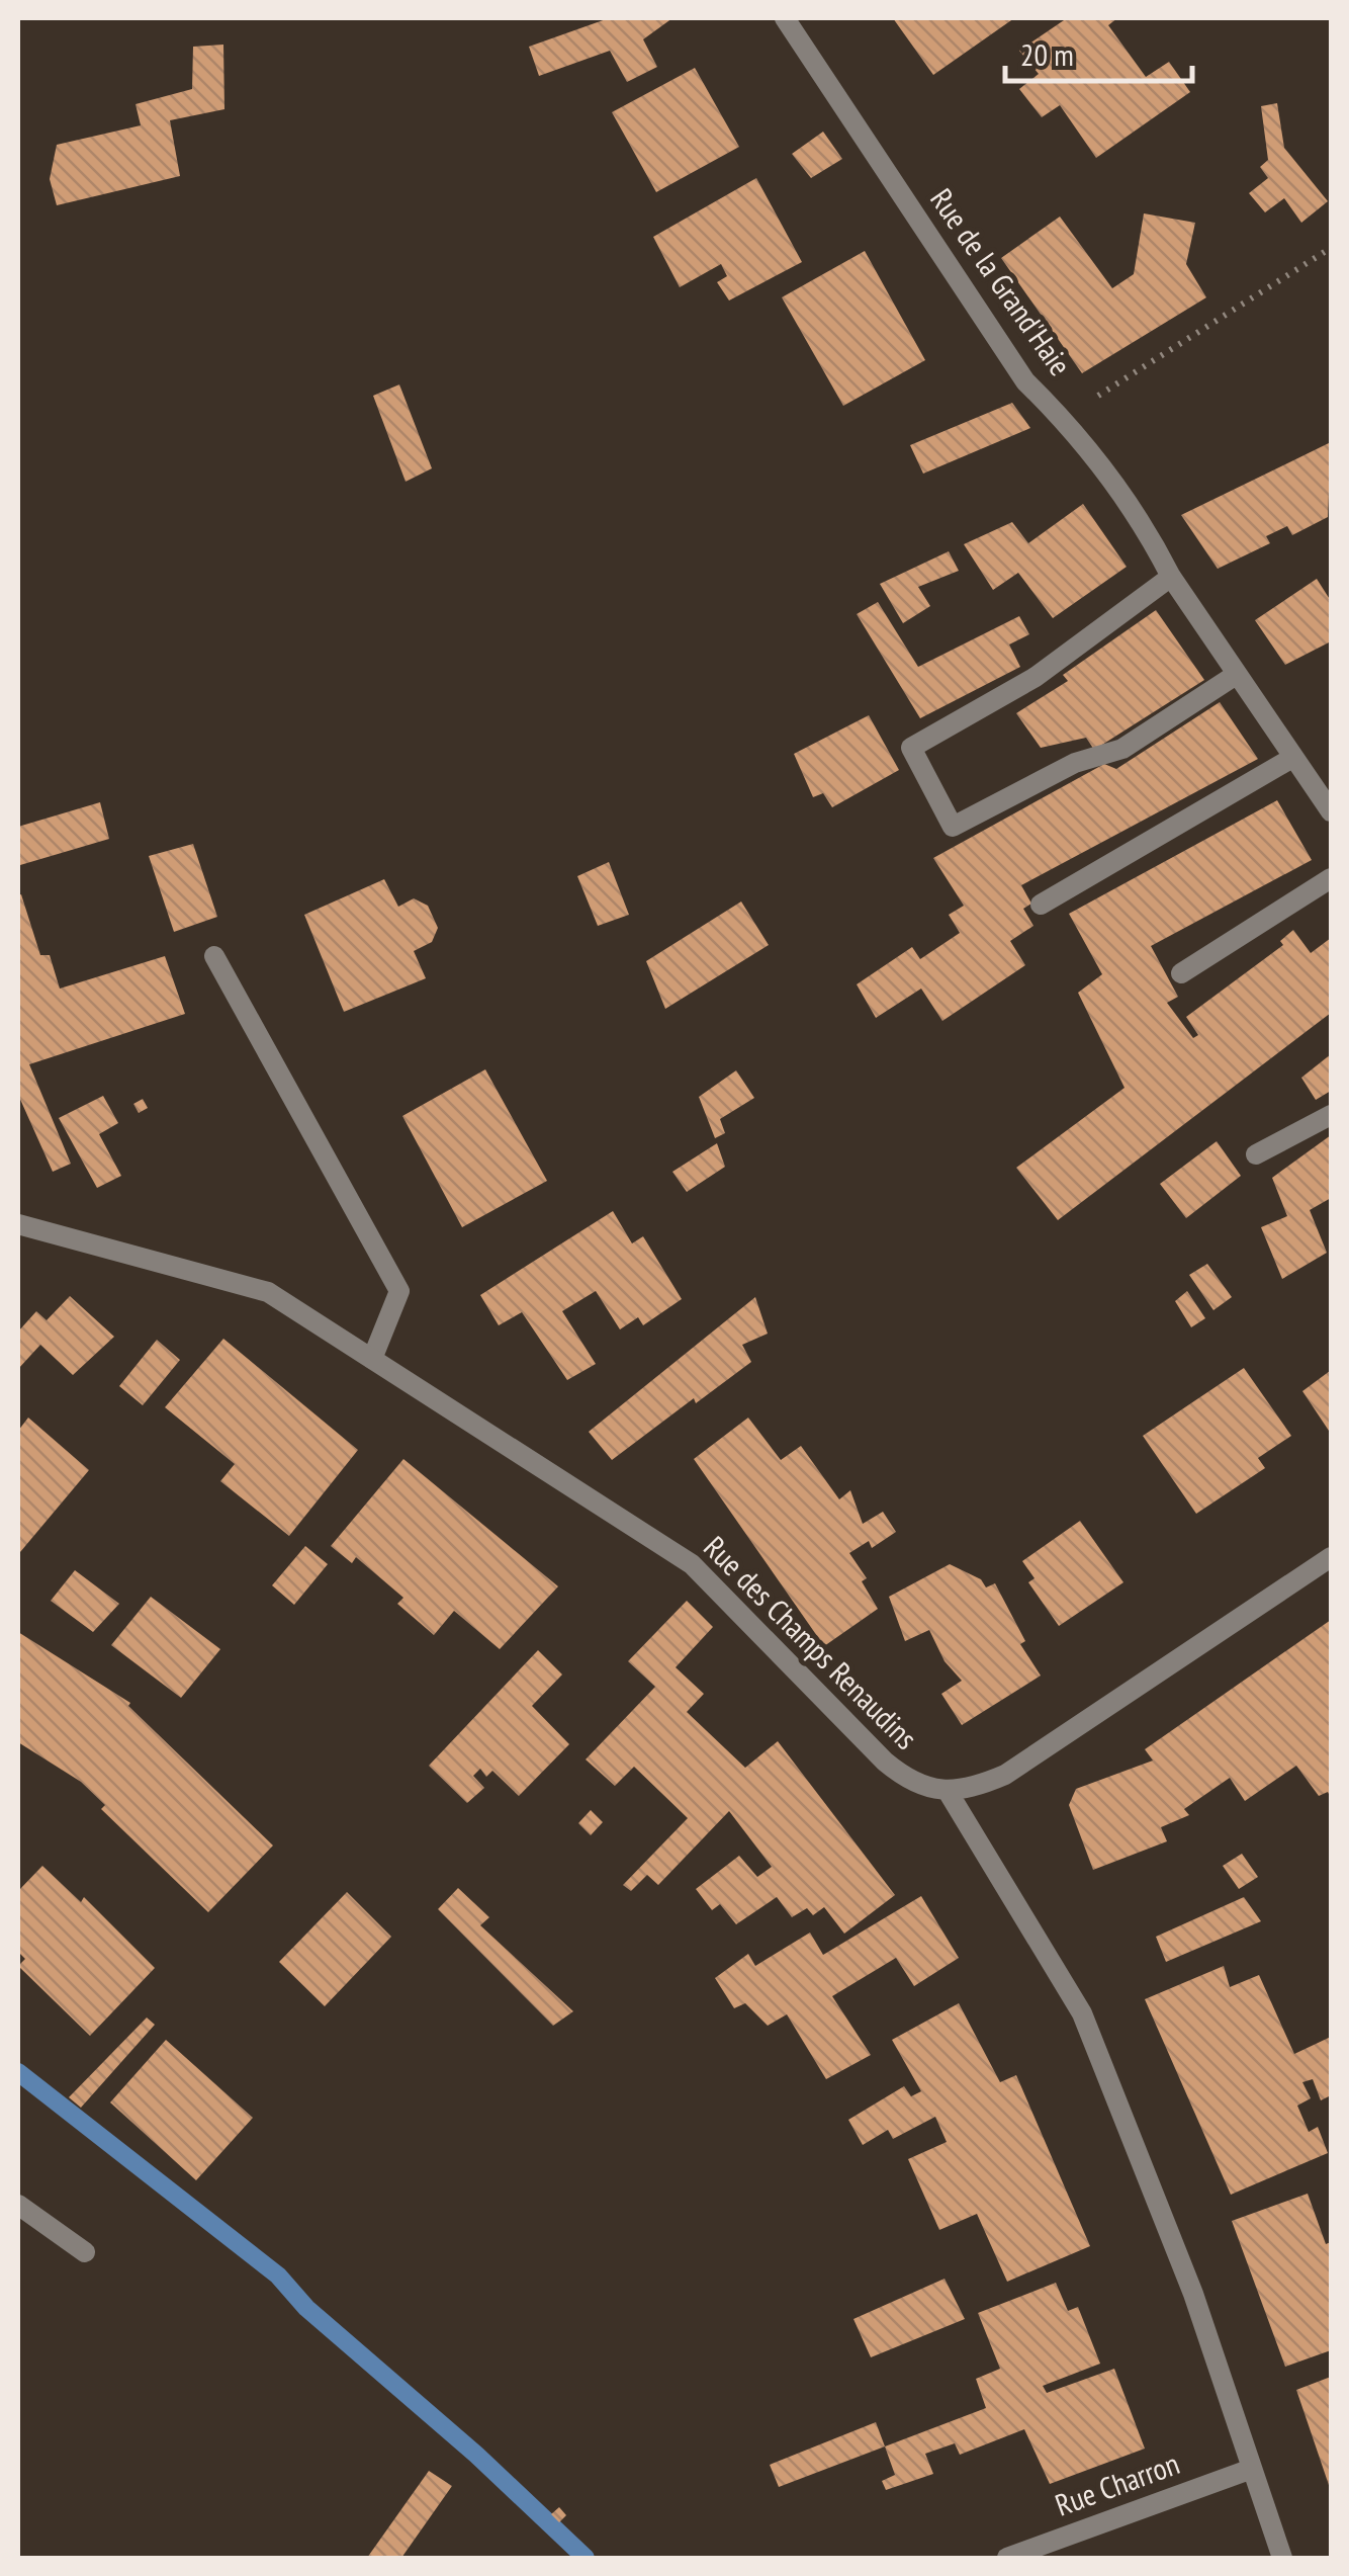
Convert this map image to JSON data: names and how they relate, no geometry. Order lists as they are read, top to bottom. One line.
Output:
{"streets":{"street":["Rue de la Grand'Haie","Rue des Champs Renaudins","Rue Charron"]},"scale_bar":"20 m"}
